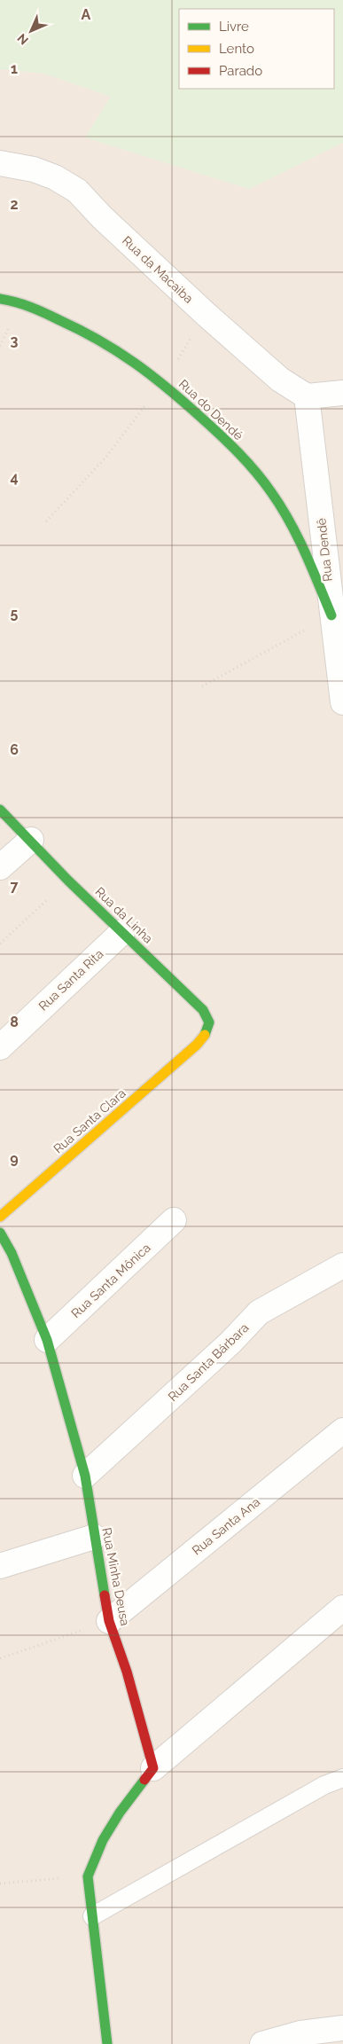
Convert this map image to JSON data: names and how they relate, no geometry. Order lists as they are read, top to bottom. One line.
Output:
{"streets":{"street":["Rua da Macaiba","Rua do Dendé","Rua Dendê","Rua da Linha","Rua Santa Rita","Rua Santa Clara","Rua Santa Mônica","Rua Santa Bárbara","Rua Santa Ana","Rua Minha Deusa"]},"crossings":[["Rua da Macaiba","Rua Dendê"],["Rua do Dendé","Rua Dendê"],["Rua da Linha","Rua Santa Rita"],["Rua da Linha","Rua Santa Clara"],["Rua Santa Mônica","Rua Minha Deusa"],["Rua Santa Bárbara","Rua Minha Deusa"],["Rua Santa Ana","Rua Minha Deusa"]],"legend":["Livre","Lento","Parado"],"north":"bottom left","grid":{"columns":["A"],"rows":["1","2","3","4","5","6","7","8","9"]}}
